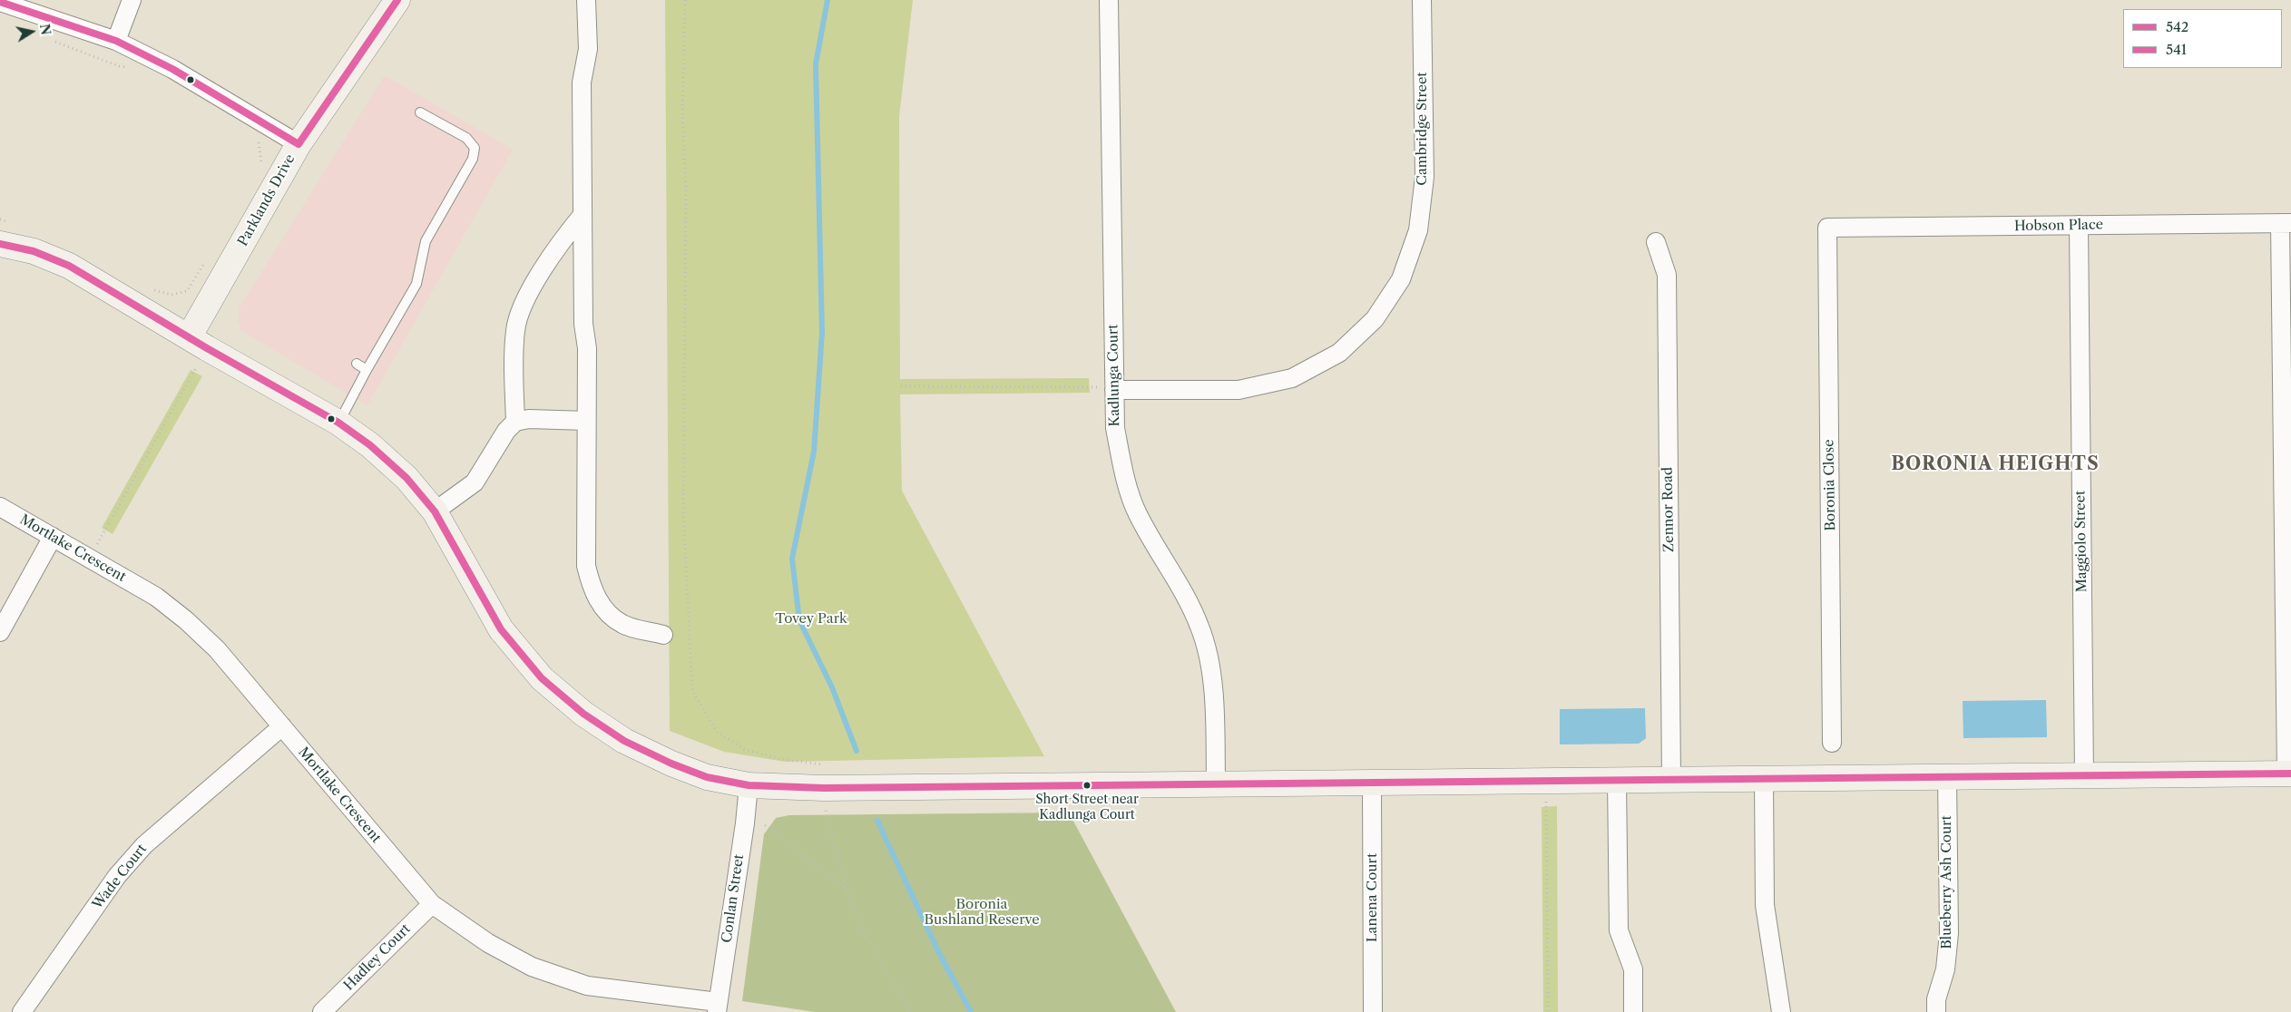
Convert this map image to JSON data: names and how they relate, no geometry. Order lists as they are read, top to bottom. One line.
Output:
{"streets":{"street":["Cambridge Street","Parklands Drive","Hobson Place","Kadlunga Court","Boronia Close","Zennor Road","Maggiolo Street","Mortlake Crescent","Wade Court","Blueberry Ash Court","Lanena Court","Conlan Street","Hadley Court"]},"crossings":[["Cambridge Street","Kadlunga Court"],["Hobson Place","Boronia Close"],["Hobson Place","Maggiolo Street"],["Mortlake Crescent","Wade Court"],["Mortlake Crescent","Conlan Street"],["Mortlake Crescent","Hadley Court"]],"districts":["BORONIA HEIGHTS"],"parks":["Tovey Park","Boronia Bushland Reserve"],"places":["Short Street near Kadlunga Court"],"lines":["transit line 541","transit line 542"],"legend":["542","541"],"north":"right"}
